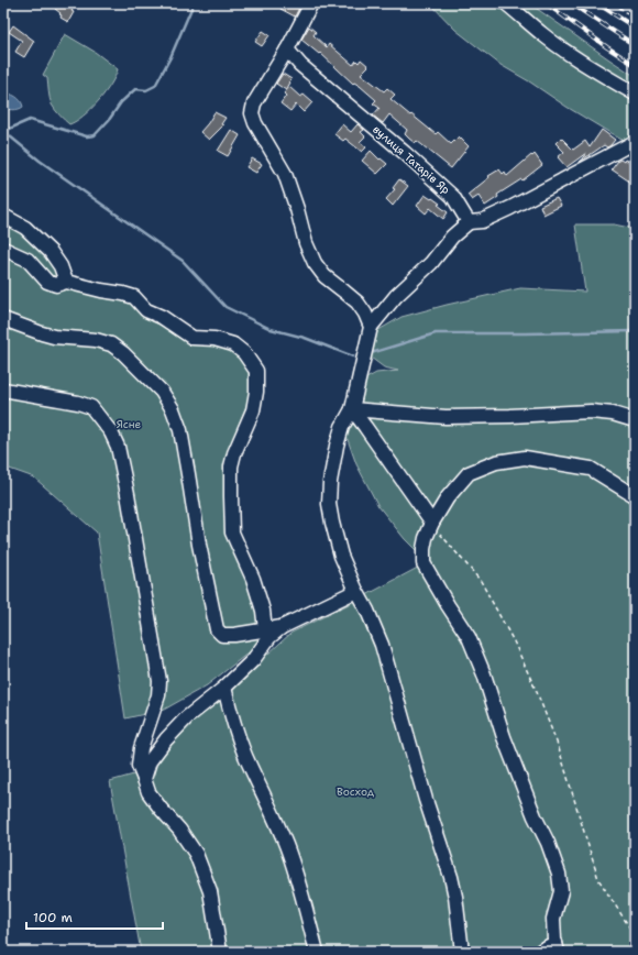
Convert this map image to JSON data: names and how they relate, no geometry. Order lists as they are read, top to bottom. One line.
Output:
{"streets":{"street":["вулиця Татарів Яр"]},"parks":["Ясне","Восход"],"scale_bar":"100 m"}
